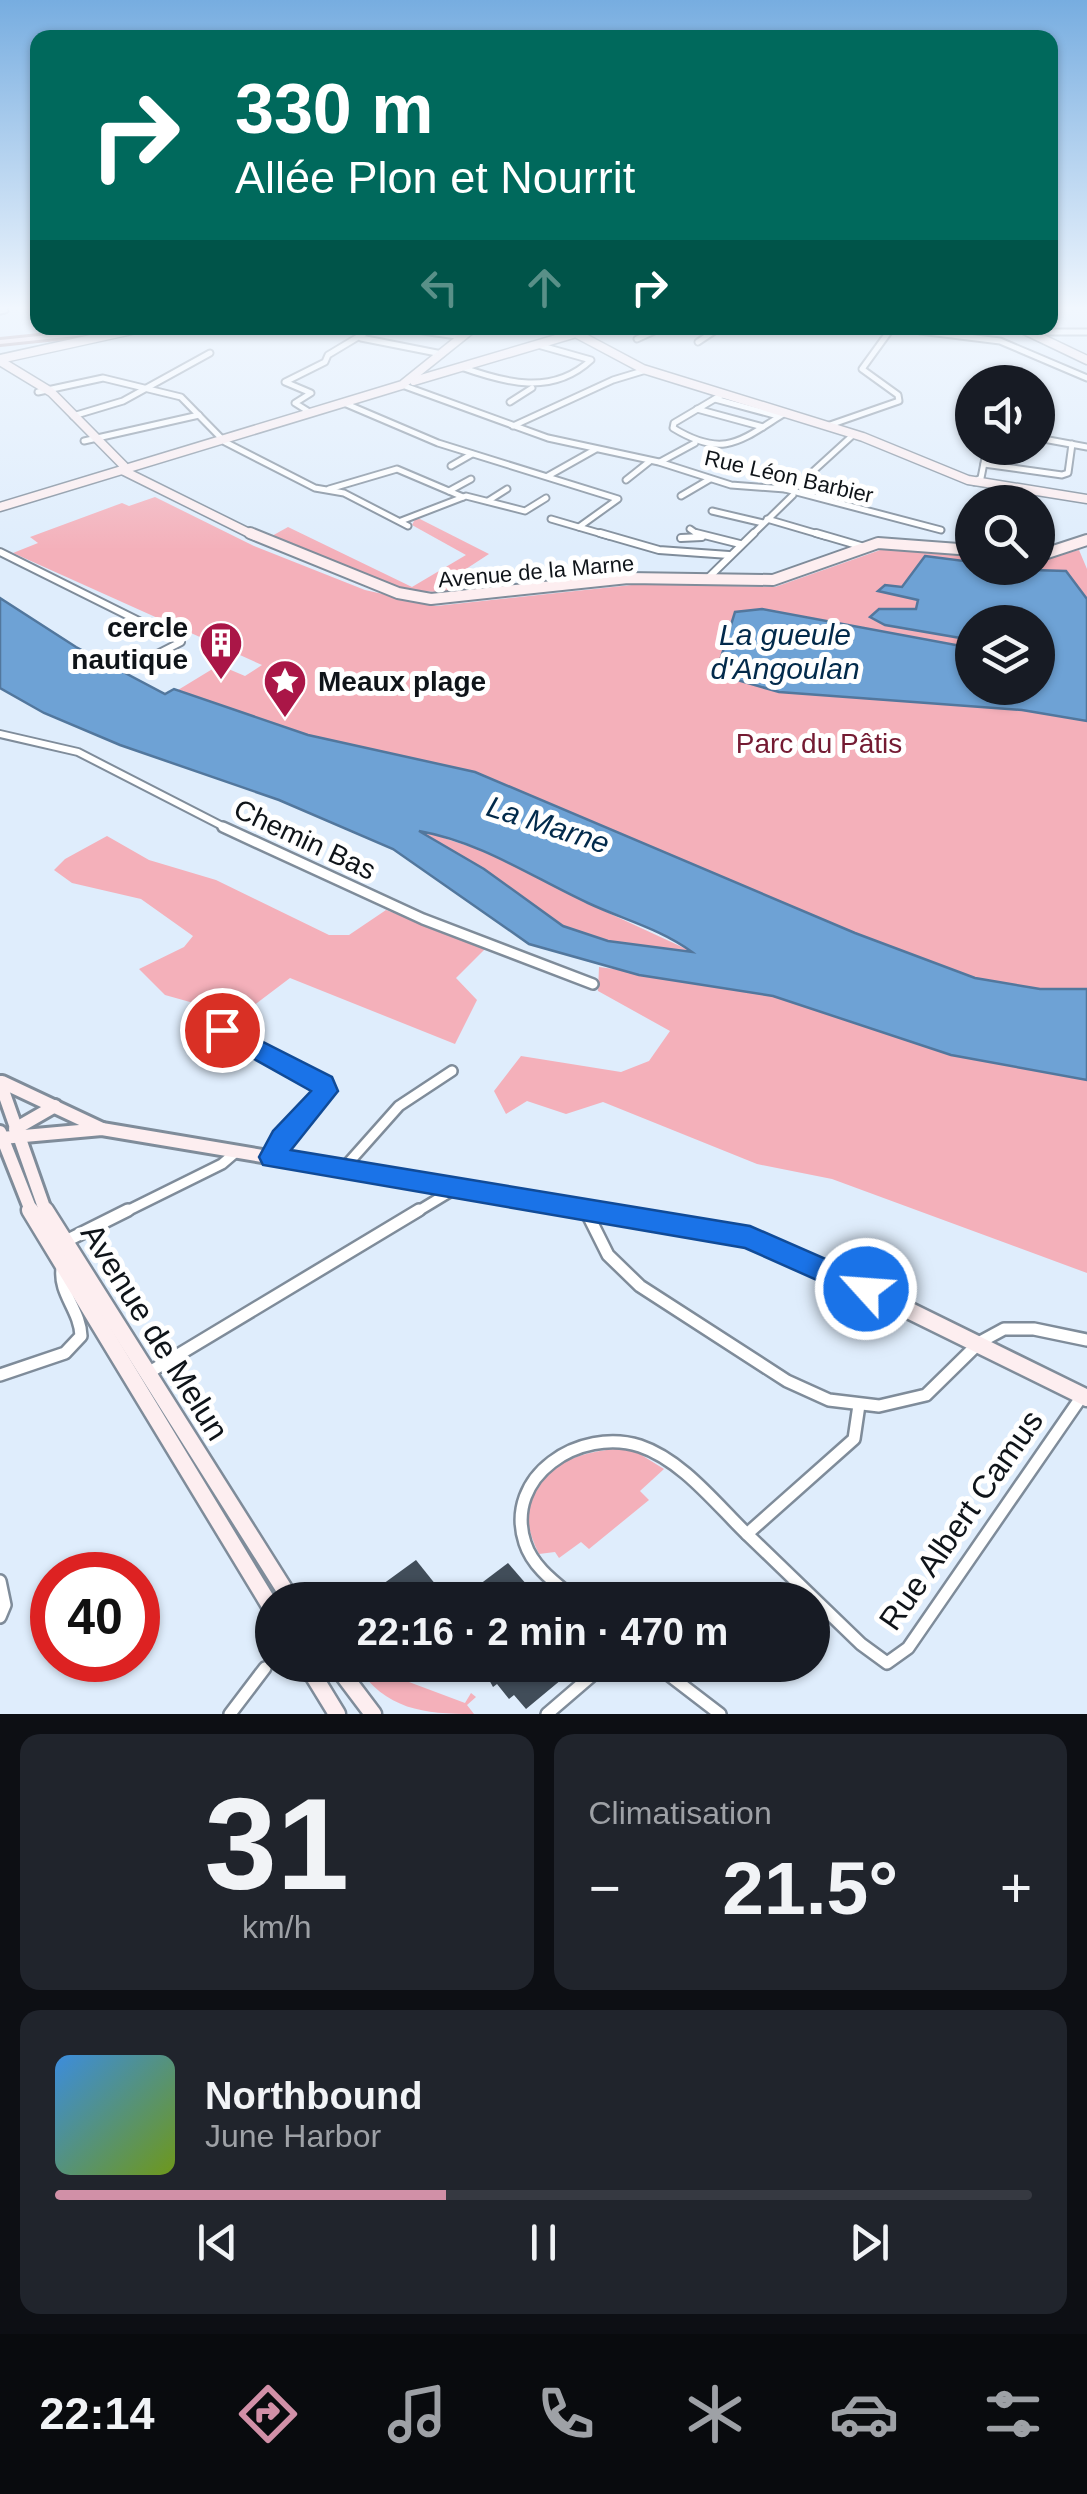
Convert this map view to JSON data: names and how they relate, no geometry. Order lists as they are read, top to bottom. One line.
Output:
{"streets":{"street":["Rue Léon Barbier","Avenue de la Marne","Chemin Bas","Avenue de Melun","Rue Albert Camus"]},"water":["La gueule d'Angoulan","La Marne"],"parks":["Parc du Pâtis"],"places":{"building":["cercle nautique"],"place":["Meaux plage"]},"page":{"turn":["330 m","Allée Plon et Nourrit"],"limit":"40","trip":"22:16 · 2 min · 470 m","tile":[["31","km/h"],"Climatisation"],"heat":["−","21.5°","+"],"song":["Northbound","June Harbor"],"tabs":"22:14"}}
